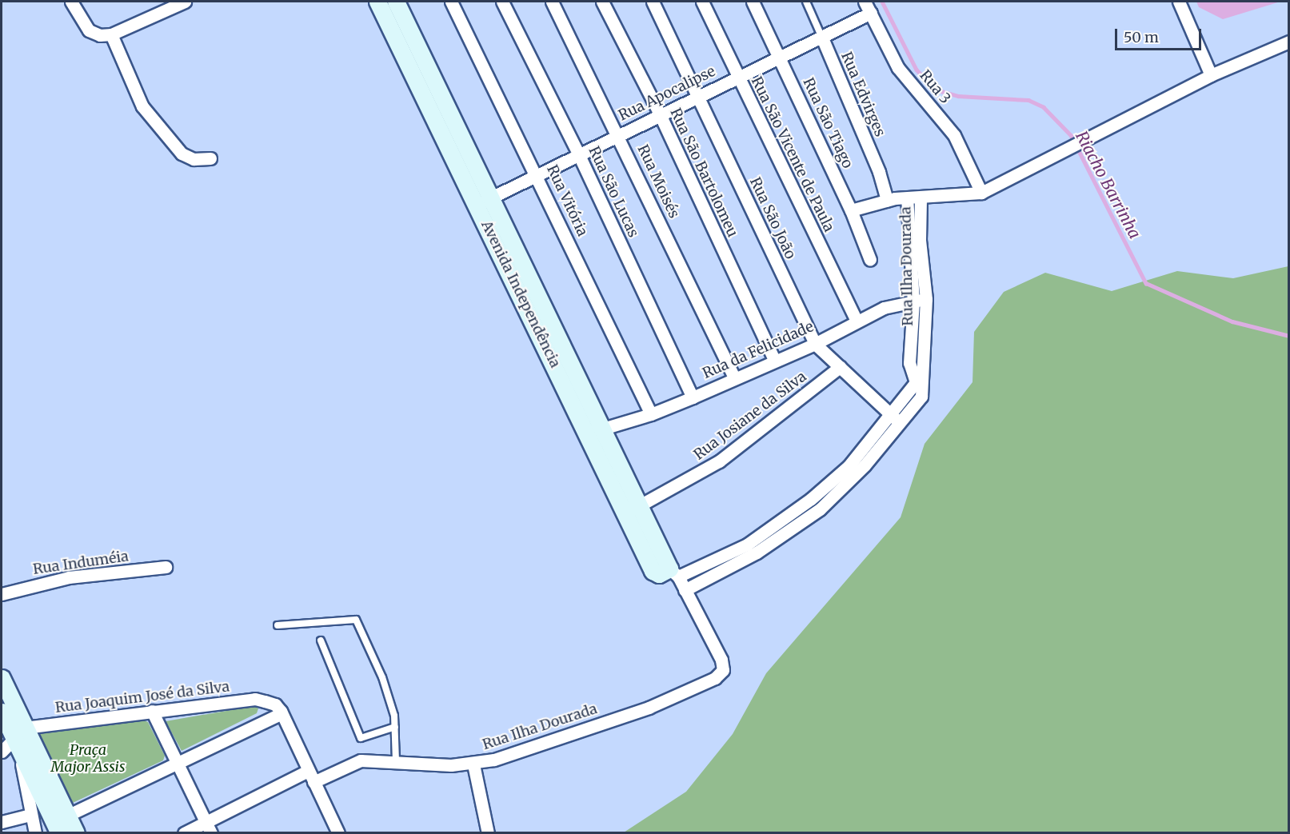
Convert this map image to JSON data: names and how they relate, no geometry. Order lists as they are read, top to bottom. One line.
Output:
{"streets":{"main road":["Avenida Independência"],"street":["Rua 3","Rua Apocalipse","Rua Edvirges","Rua São Tiago","Rua São Vicente de Paula","Rua São Bartolomeu","Rua Moisés","Rua São Lucas","Rua Vitória","Rua São João","Rua Ilha Dourada","Rua da Felicidade","Rua Josiane da Silva","Rua Induméia","Rua Joaquim José da Silva"]},"crossings":[["Rua 3","Rua Apocalipse"],["Rua 3","Rua Ilha Dourada"],["Rua Apocalipse","Rua Edvirges"],["Rua Apocalipse","Rua São Tiago"],["Rua Apocalipse","Rua São Vicente de Paula"],["Rua Apocalipse","Rua São Bartolomeu"],["Rua Apocalipse","Rua Moisés"],["Rua Apocalipse","Rua São Lucas"],["Rua Apocalipse","Rua Vitória"],["Rua Apocalipse","Rua São João"],["Rua Apocalipse","Avenida Independência"],["Rua São Vicente de Paula","Rua da Felicidade"],["Rua São Bartolomeu","Rua da Felicidade"],["Rua Moisés","Rua da Felicidade"],["Rua São Lucas","Rua da Felicidade"],["Rua Vitória","Rua da Felicidade"],["Rua São João","Rua Ilha Dourada"],["Rua São João","Rua da Felicidade"],["Rua São João","Rua Josiane da Silva"],["Rua Ilha Dourada","Avenida Independência"],["Rua Ilha Dourada","Rua da Felicidade"],["Avenida Independência","Rua da Felicidade"],["Avenida Independência","Rua Josiane da Silva"]],"water":["Riacho Barrinha"],"parks":["Praça Major Assis"],"scale_bar":"50 m"}
